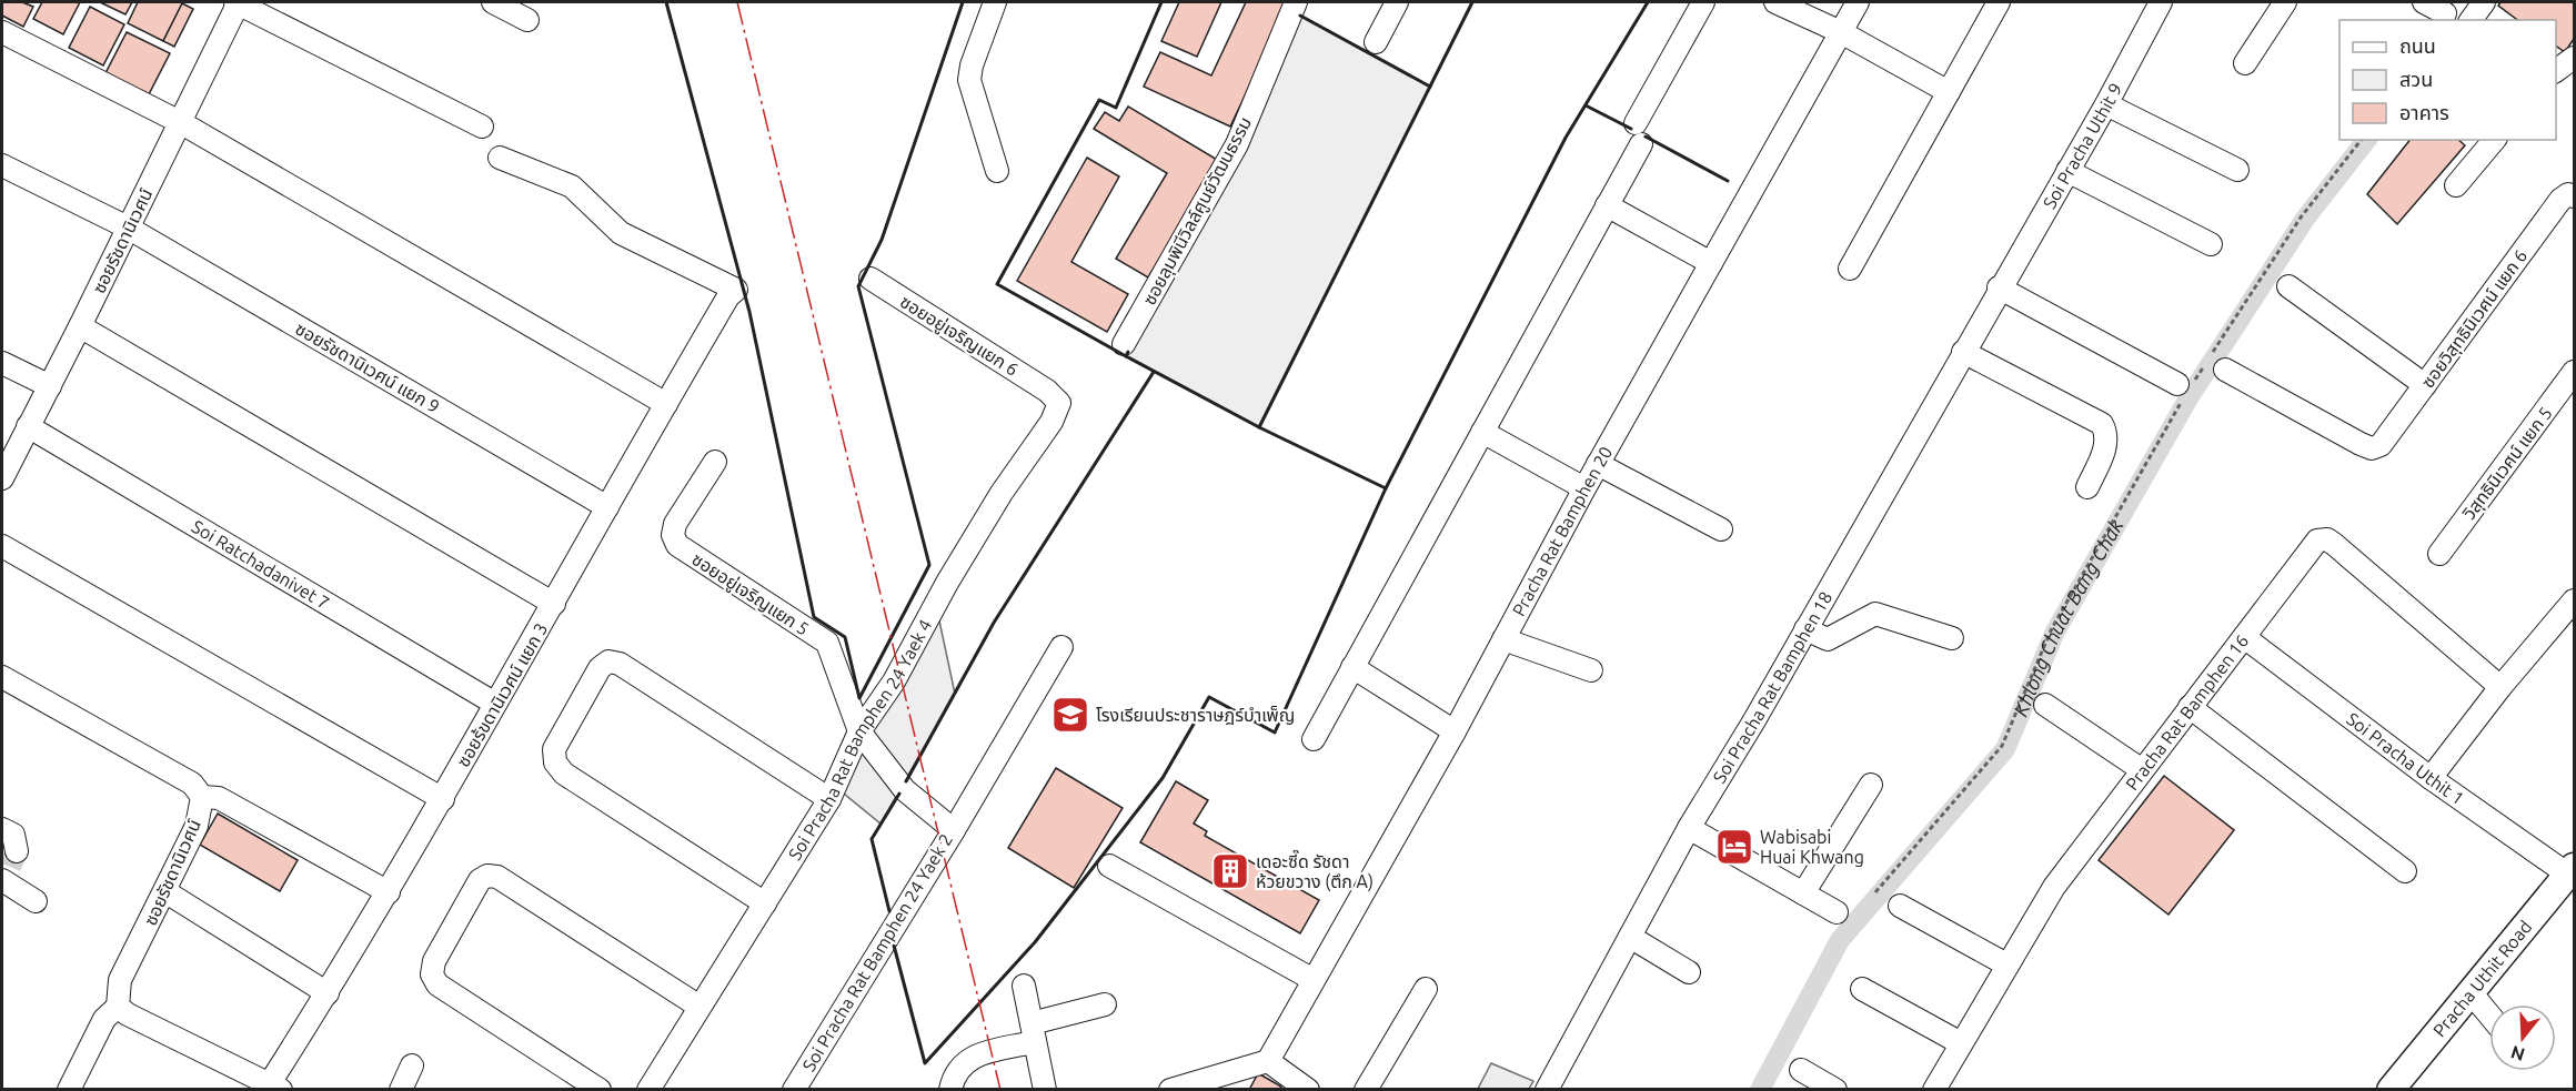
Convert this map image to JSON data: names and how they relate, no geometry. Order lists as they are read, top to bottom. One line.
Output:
{"streets":{"main road":["Pracha Uthit Road"],"street":["Soi Pracha Uthit 9","ซอยลุมพินีวิลล์ศูนย์วัฒนธรรม","ซอยรัชดานิเวศน์","ซอยวิสุทธินิเวศน์ แยก 6","ซอยอยู่เจริญแยก 6","ซอยรัชดานิเวศน์ แยก 9","วิสุทธินิเวศน์ แยก 5","Pracha Rat Bamphen 20","Soi Ratchadanivet 7","ซอยอยู่เจริญแยก 5","Soi Pracha Rat Bamphen 18","ซอยร้ขดานิเวศน์ แยก 3","Pracha Rat Bamphen 16","Soi Pracha Rat Bamphen 24 Yaek 4","Soi Pracha Uthit 1","Soi Pracha Rat Bamphen 24 Yaek 2"]},"crossings":[["Soi Pracha Uthit 9","Soi Pracha Rat Bamphen 18"],["ซอยรัชดานิเวศน์","ซอยรัชดานิเวศน์ แยก 9"],["ซอยรัชดานิเวศน์","Soi Ratchadanivet 7"],["ซอยอยู่เจริญแยก 6","Soi Pracha Rat Bamphen 24 Yaek 4"],["ซอยรัชดานิเวศน์ แยก 9","ซอยร้ขดานิเวศน์ แยก 3"],["Soi Ratchadanivet 7","ซอยร้ขดานิเวศน์ แยก 3"],["ซอยอยู่เจริญแยก 5","Soi Pracha Rat Bamphen 24 Yaek 4"],["ซอยอยู่เจริญแยก 5","Soi Pracha Rat Bamphen 24 Yaek 2"],["Pracha Rat Bamphen 16","Soi Pracha Uthit 1"],["Soi Pracha Rat Bamphen 24 Yaek 4","Soi Pracha Rat Bamphen 24 Yaek 2"],["Soi Pracha Uthit 1","Pracha Uthit Road"]],"water":["Khlong Chuat Bang Chak"],"places":{"school or university":["โรงเรียนประชาราษฎร์บำเพ็ญ"],"hotel":["Wabisabi Huai Khwang"],"building":["เดอะซี๊ด รัชดา ห้วยขวาง (ตึก A)"]},"legend":["ถนน","สวน","อาคาร"],"north":"bottom"}
